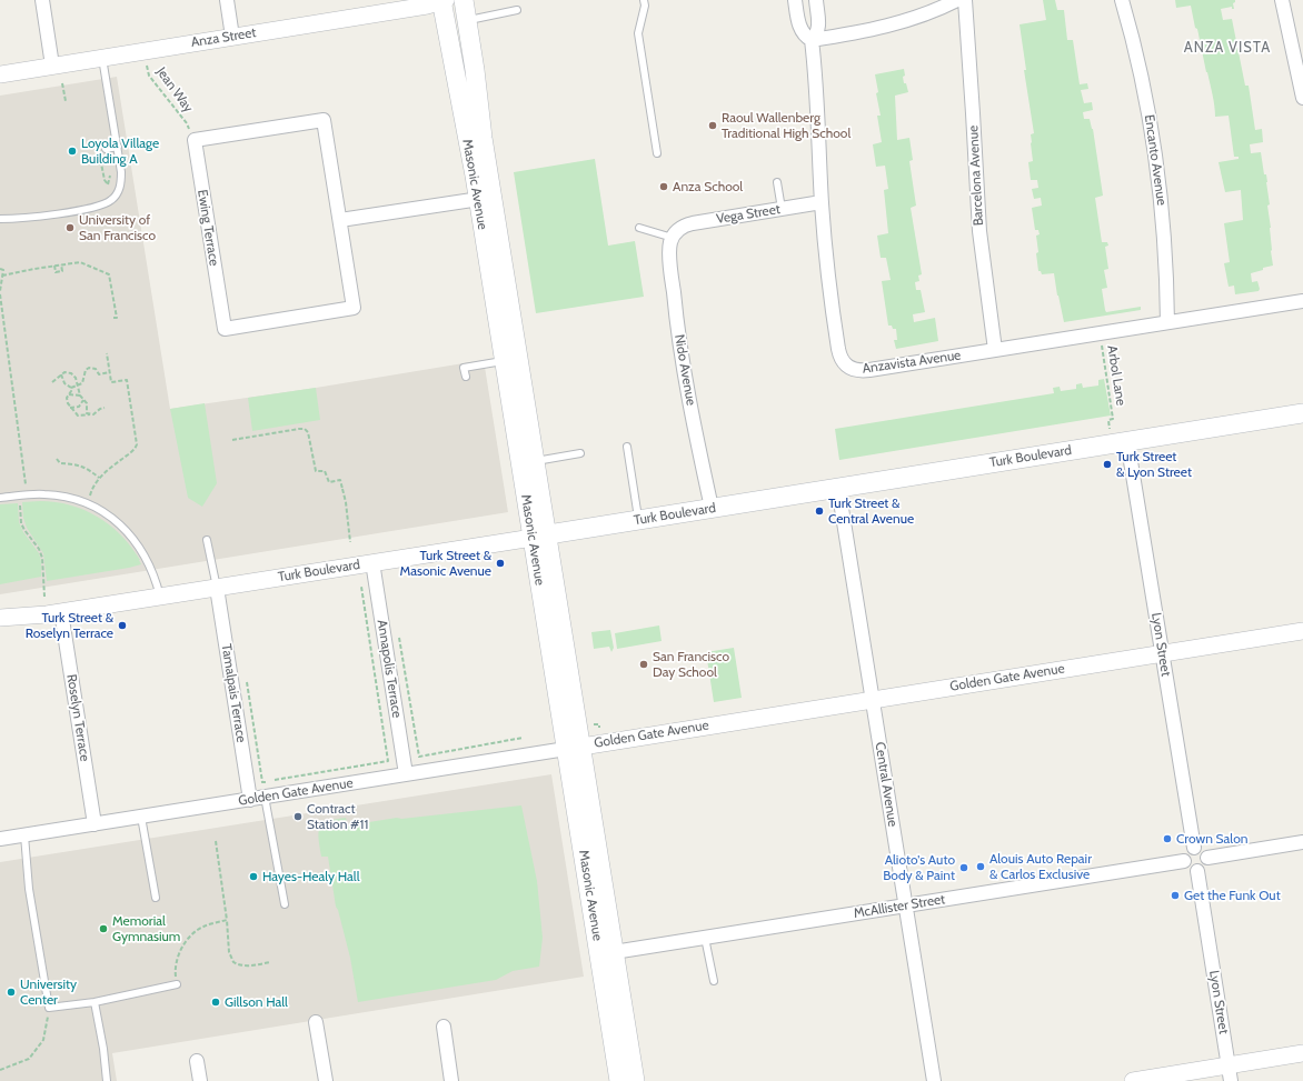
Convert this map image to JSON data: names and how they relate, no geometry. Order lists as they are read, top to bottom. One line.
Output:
{"streets":{"main road":["Masonic Avenue","Turk Boulevard"],"street":["Anza Street","Encanto Avenue","Barcelona Avenue","Vega Street","Ewing Terrace","Anzavista Avenue","Nido Avenue","Lyon Street","Annapolis Terrace","Golden Gate Avenue","Tamalpais Terrace","Roselyn Terrace","Central Avenue","McAllister Street"],"path":["Jean Way","Arbol Lane"]},"crossings":[["Anza Street","Jean Way"],["Anza Street","Masonic Avenue"],["Jean Way","Ewing Terrace"],["Encanto Avenue","Anzavista Avenue"],["Barcelona Avenue","Anzavista Avenue"],["Masonic Avenue","Turk Boulevard"],["Masonic Avenue","Golden Gate Avenue"],["Masonic Avenue","McAllister Street"],["Vega Street","Anzavista Avenue"],["Vega Street","Nido Avenue"],["Anzavista Avenue","Arbol Lane"],["Nido Avenue","Turk Boulevard"],["Arbol Lane","Turk Boulevard"],["Arbol Lane","Lyon Street"],["Turk Boulevard","Lyon Street"],["Turk Boulevard","Annapolis Terrace"],["Turk Boulevard","Tamalpais Terrace"],["Turk Boulevard","Roselyn Terrace"],["Turk Boulevard","Central Avenue"],["Lyon Street","Golden Gate Avenue"],["Lyon Street","McAllister Street"],["Annapolis Terrace","Golden Gate Avenue"],["Golden Gate Avenue","Tamalpais Terrace"],["Golden Gate Avenue","Roselyn Terrace"],["Golden Gate Avenue","Central Avenue"],["Central Avenue","McAllister Street"]],"districts":["ANZA VISTA"],"places":["Raoul Wallenberg Traditional High School","Loyola Village Building A","Anza School","University of San Francisco","Turk Street & Lyon Street","Turk Street & Central Avenue","Turk Street & Masonic Avenue","Turk Street & Roselyn Terrace","San Francisco Day School","Contract Station #11","Crown Salon","Alouis Auto Repair & Carlos Exclusive","Alioto's Auto Body & Paint","Hayes-Healy Hall","Get the Funk Out","Memorial Gymnasium","University Center","Gillson Hall"]}
